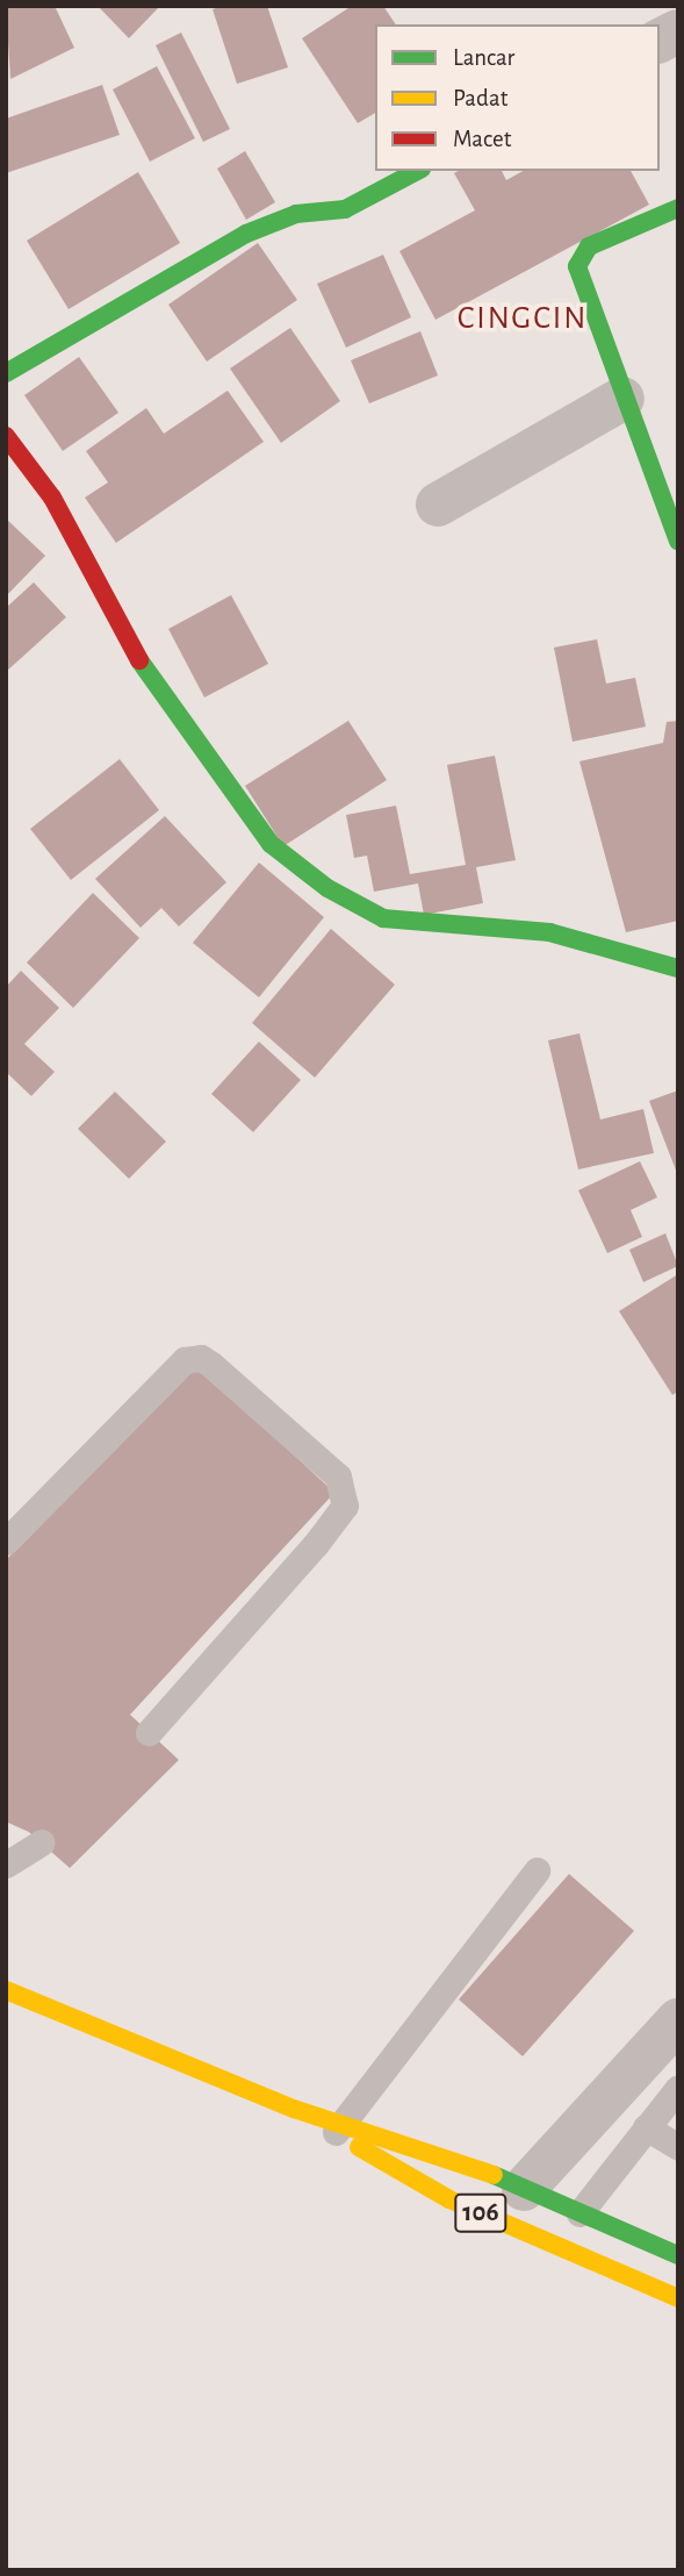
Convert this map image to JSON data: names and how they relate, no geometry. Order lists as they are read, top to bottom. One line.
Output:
{"streets":{"street":["106"]},"districts":["CINGCIN"],"legend":["Lancar","Padat","Macet"]}
